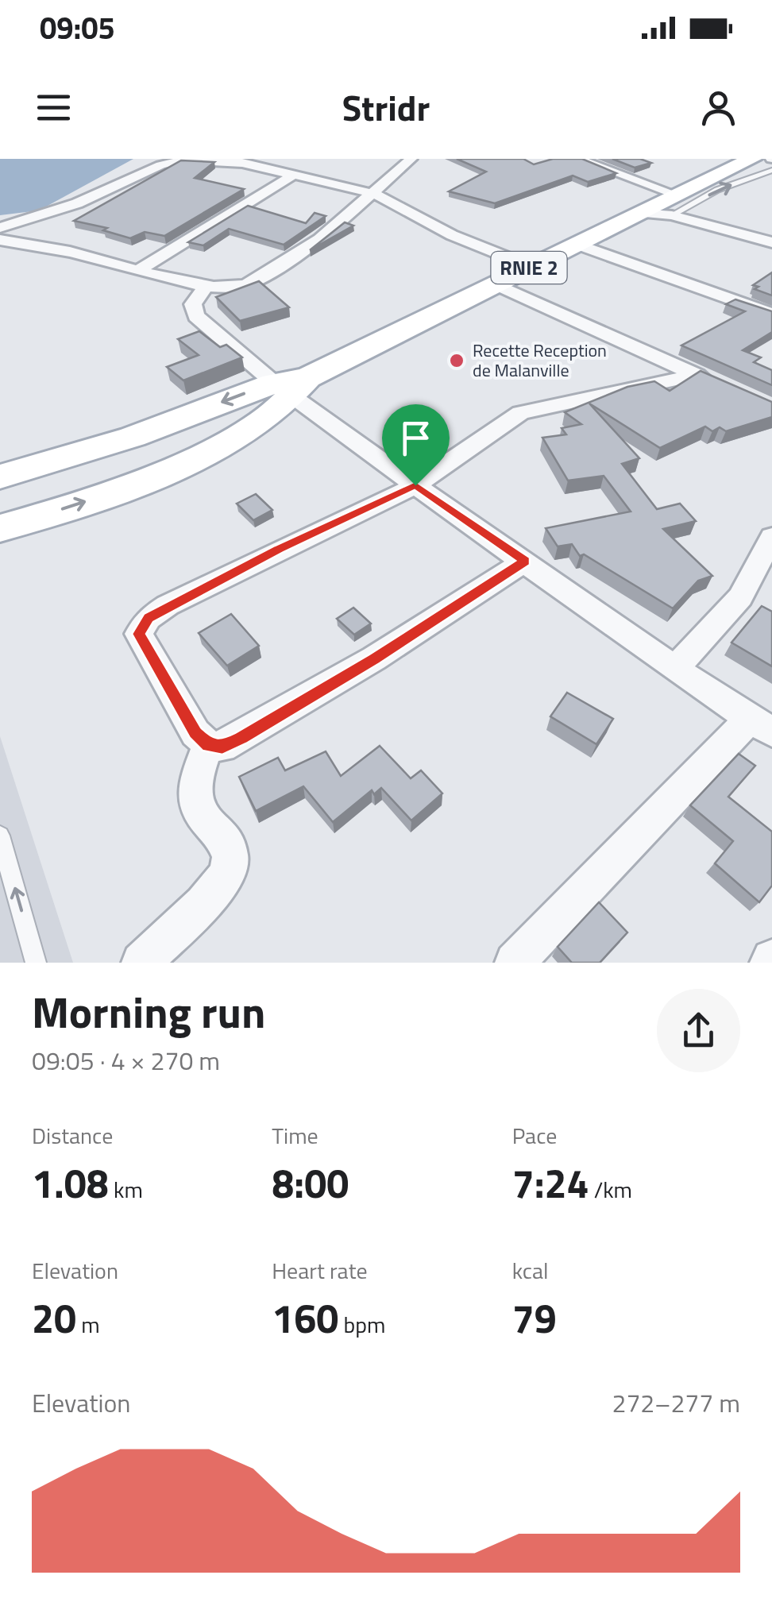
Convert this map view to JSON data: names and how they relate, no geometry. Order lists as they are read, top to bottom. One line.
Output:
{"streets":{"main road":["RNIE 2"]},"places":["Recette Reception de Malanville"],"page":{"status":"09:05","header":"Stridr","heading":["Morning run","09:05 · 4 × 270 m"],"stats":[["Distance","1.08 km"],["Time","8:00"],["Pace","7:24 /km"],["Elevation","20 m"],["Heart rate","160 bpm"],["kcal","79"]],"chart":["Elevation","272–277 m"]}}
